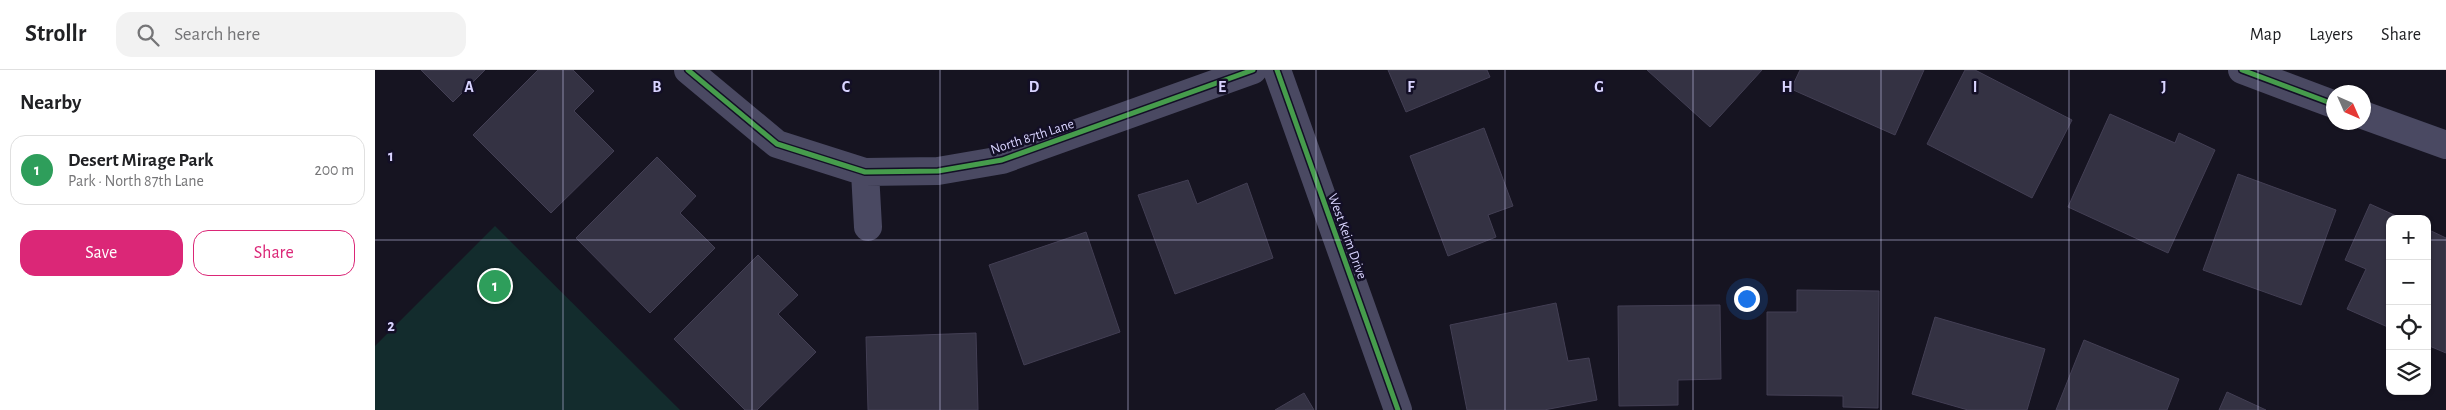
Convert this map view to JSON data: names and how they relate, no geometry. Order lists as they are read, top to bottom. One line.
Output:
{"streets":{"street":["North 87th Lane","West Keim Drive"]},"north":"bottom right","page":{"header":"Strollr","search":"Search here","nav":["Map","Layers","Share"],"heading":"Nearby","list":[{"mark":"1","name":"Desert Mirage Park","note":"Park · North 87th Lane","value":"200 m"}],"buttons":["Save","Share"],"map_buttons":["+","−"],"pins":"1"},"grid":{"columns":["A","B","C","D","E","F","G","H","I","J"],"rows":["1","2"]}}
